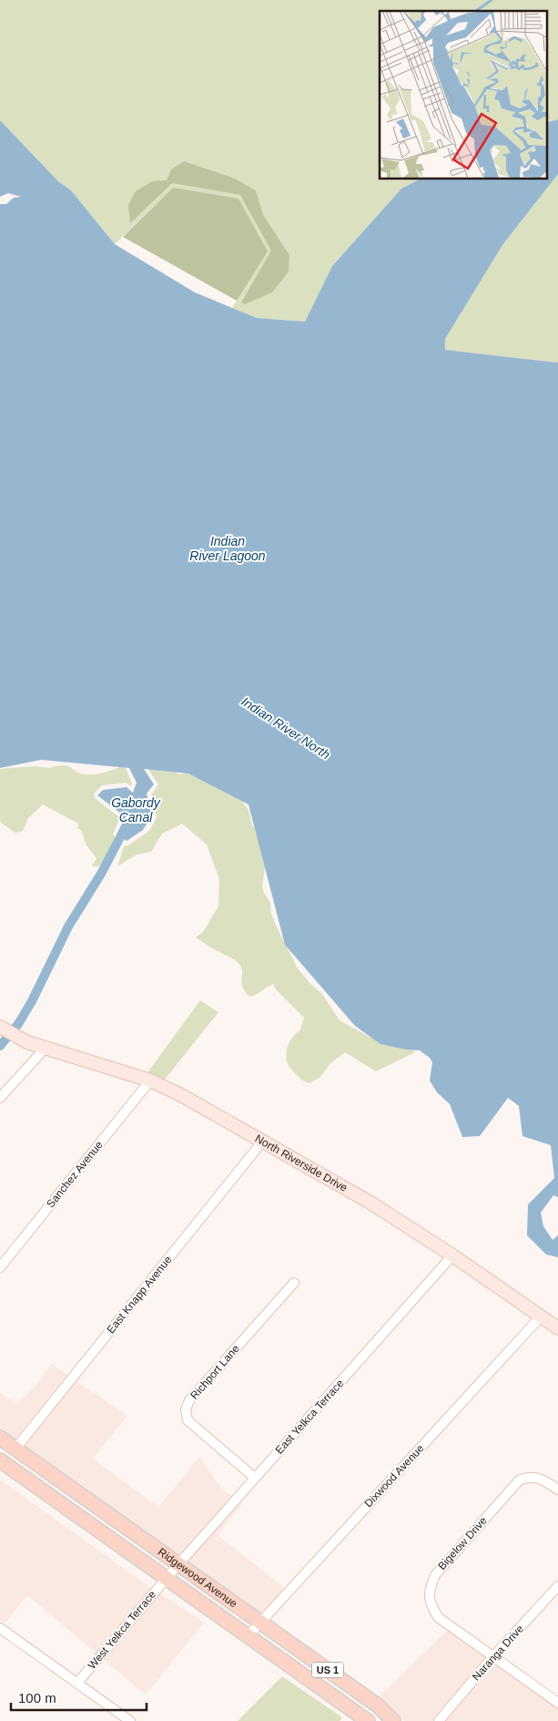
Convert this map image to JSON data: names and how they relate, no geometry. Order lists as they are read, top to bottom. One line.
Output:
{"streets":{"main road":["Ridgewood Avenue","US 1"],"street":["North Riverside Drive","Sanchez Avenue","East Knapp Avenue","Richport Lane","East Yelkca Terrace","Dixwood Avenue","Bigelow Drive","West Yelkca Terrace","Naranga Drive"]},"crossings":[["North Riverside Drive","Sanchez Avenue"],["North Riverside Drive","East Knapp Avenue"],["North Riverside Drive","East Yelkca Terrace"],["North Riverside Drive","Dixwood Avenue"],["East Knapp Avenue","Ridgewood Avenue"],["Richport Lane","East Yelkca Terrace"],["East Yelkca Terrace","Ridgewood Avenue"],["East Yelkca Terrace","West Yelkca Terrace"],["Dixwood Avenue","Ridgewood Avenue"],["Bigelow Drive","Naranga Drive"],["Ridgewood Avenue","West Yelkca Terrace"]],"water":["Indian River Lagoon","Indian River North","Gabordy Canal"],"scale_bar":"100 m"}
